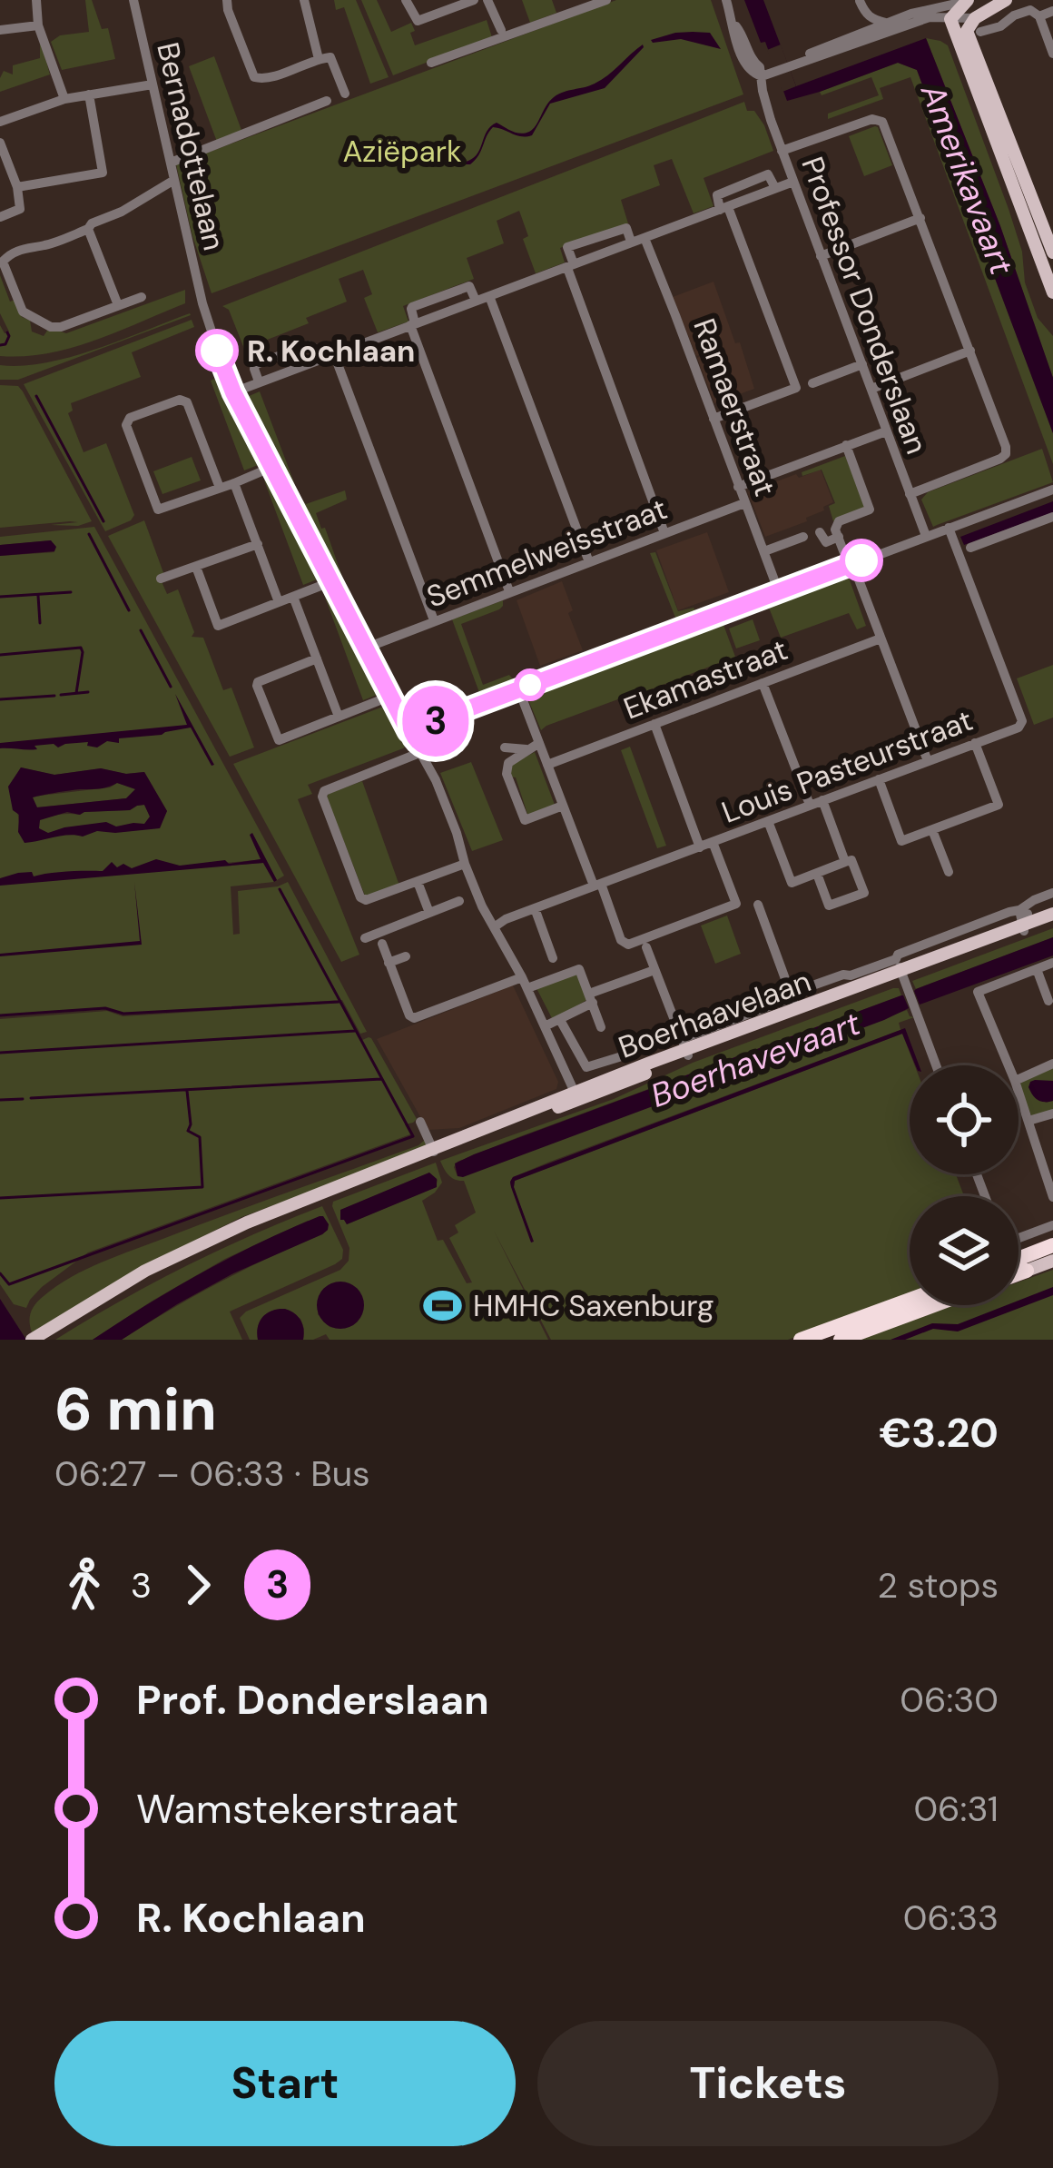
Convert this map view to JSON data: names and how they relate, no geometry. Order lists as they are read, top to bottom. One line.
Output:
{"streets":{"main road":["Boerhaavelaan"],"street":["Bernadottelaan","Professor Donderslaan","Ramaerstraat","Semmelweisstraat","Ekamastraat","Louis Pasteurstraat"]},"crossings":[["Bernadottelaan","Semmelweisstraat"],["Bernadottelaan","Louis Pasteurstraat"],["Bernadottelaan","Boerhaavelaan"],["Ramaerstraat","Semmelweisstraat"]],"water":["Amerikavaart","Boerhavevaart"],"parks":["Aziëpark"],"places":{"other":["R. Kochlaan"],"sports":["HMHC Saxenburg"]},"lines":["bus line 3"],"page":{"on_map":"3","heading":["6 min","06:27 – 06:33 · Bus","€3.20"],"legs":["3","3","2 stops"],"list":[{"name":"Prof. Donderslaan","value":"06:30"},{"name":"Wamstekerstraat","value":"06:31"},{"name":"R. Kochlaan","value":"06:33"}],"buttons":["Start","Tickets"]}}
